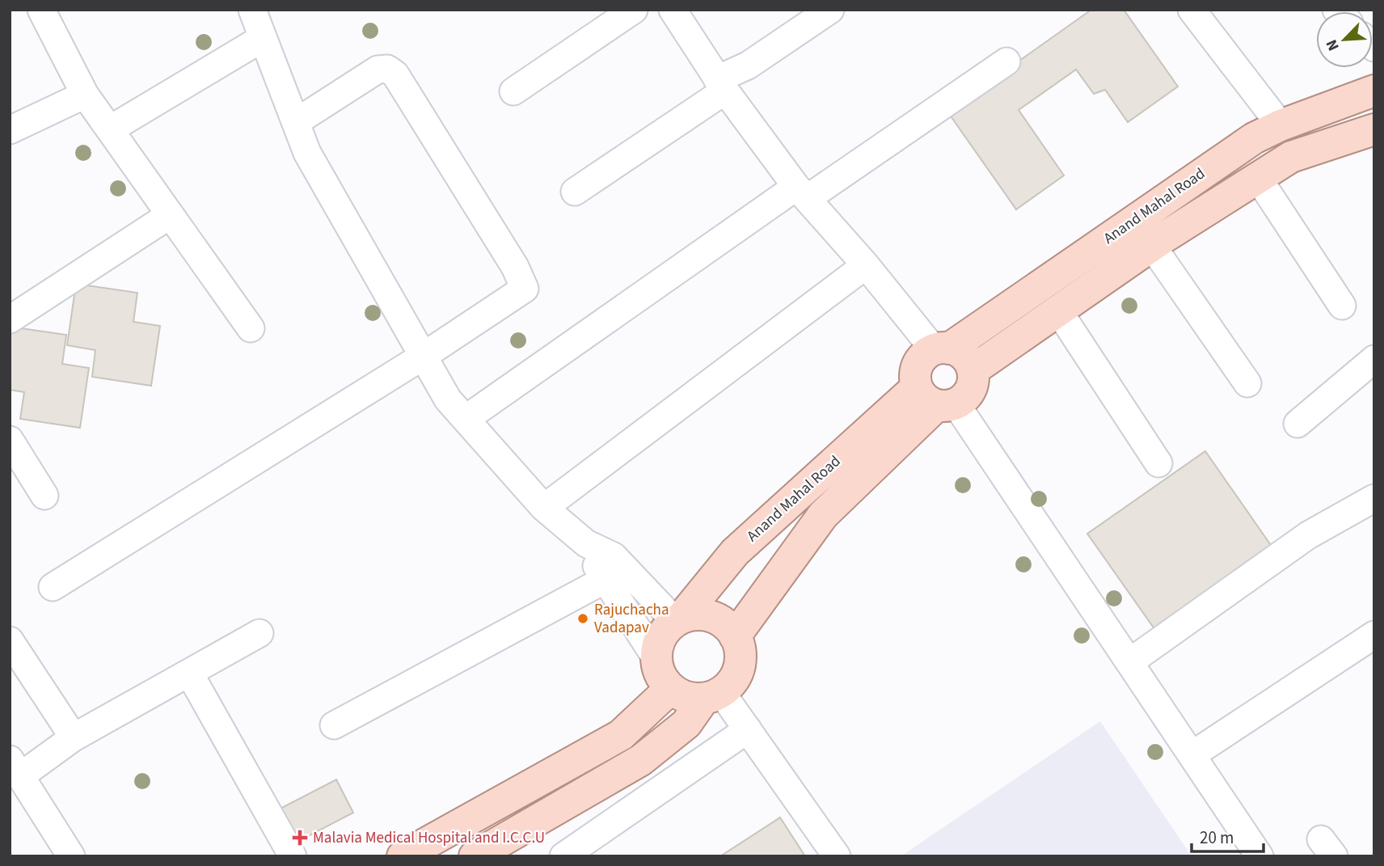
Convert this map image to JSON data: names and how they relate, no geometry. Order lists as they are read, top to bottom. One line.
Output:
{"streets":{"main road":["Anand Mahal Road"]},"places":{"other":["Rajuchacha Vadapav"],"health":["Malavia Medical Hospital and I.C.C.U"]},"scale_bar":"20 m","north":"bottom left"}
